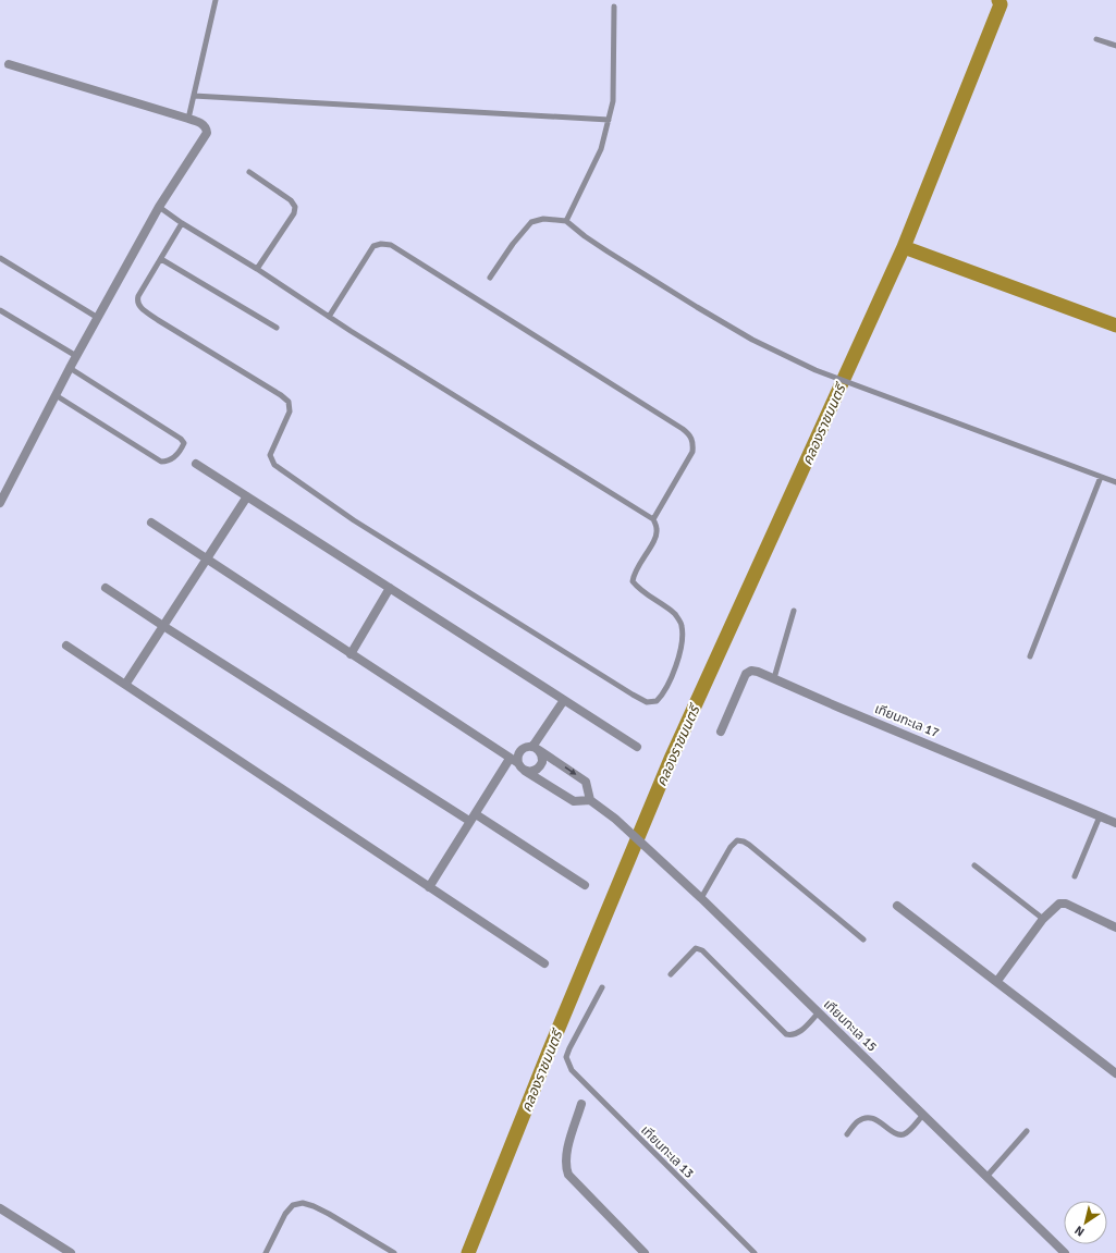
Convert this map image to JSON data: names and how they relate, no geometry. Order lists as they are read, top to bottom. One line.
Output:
{"streets":{"street":["เทียนทะเล 17","เทียนทะเล 15"],"lane":["เทียนทะเล 13"]},"water":["คลองราชมนตรี"],"north":"bottom left"}
